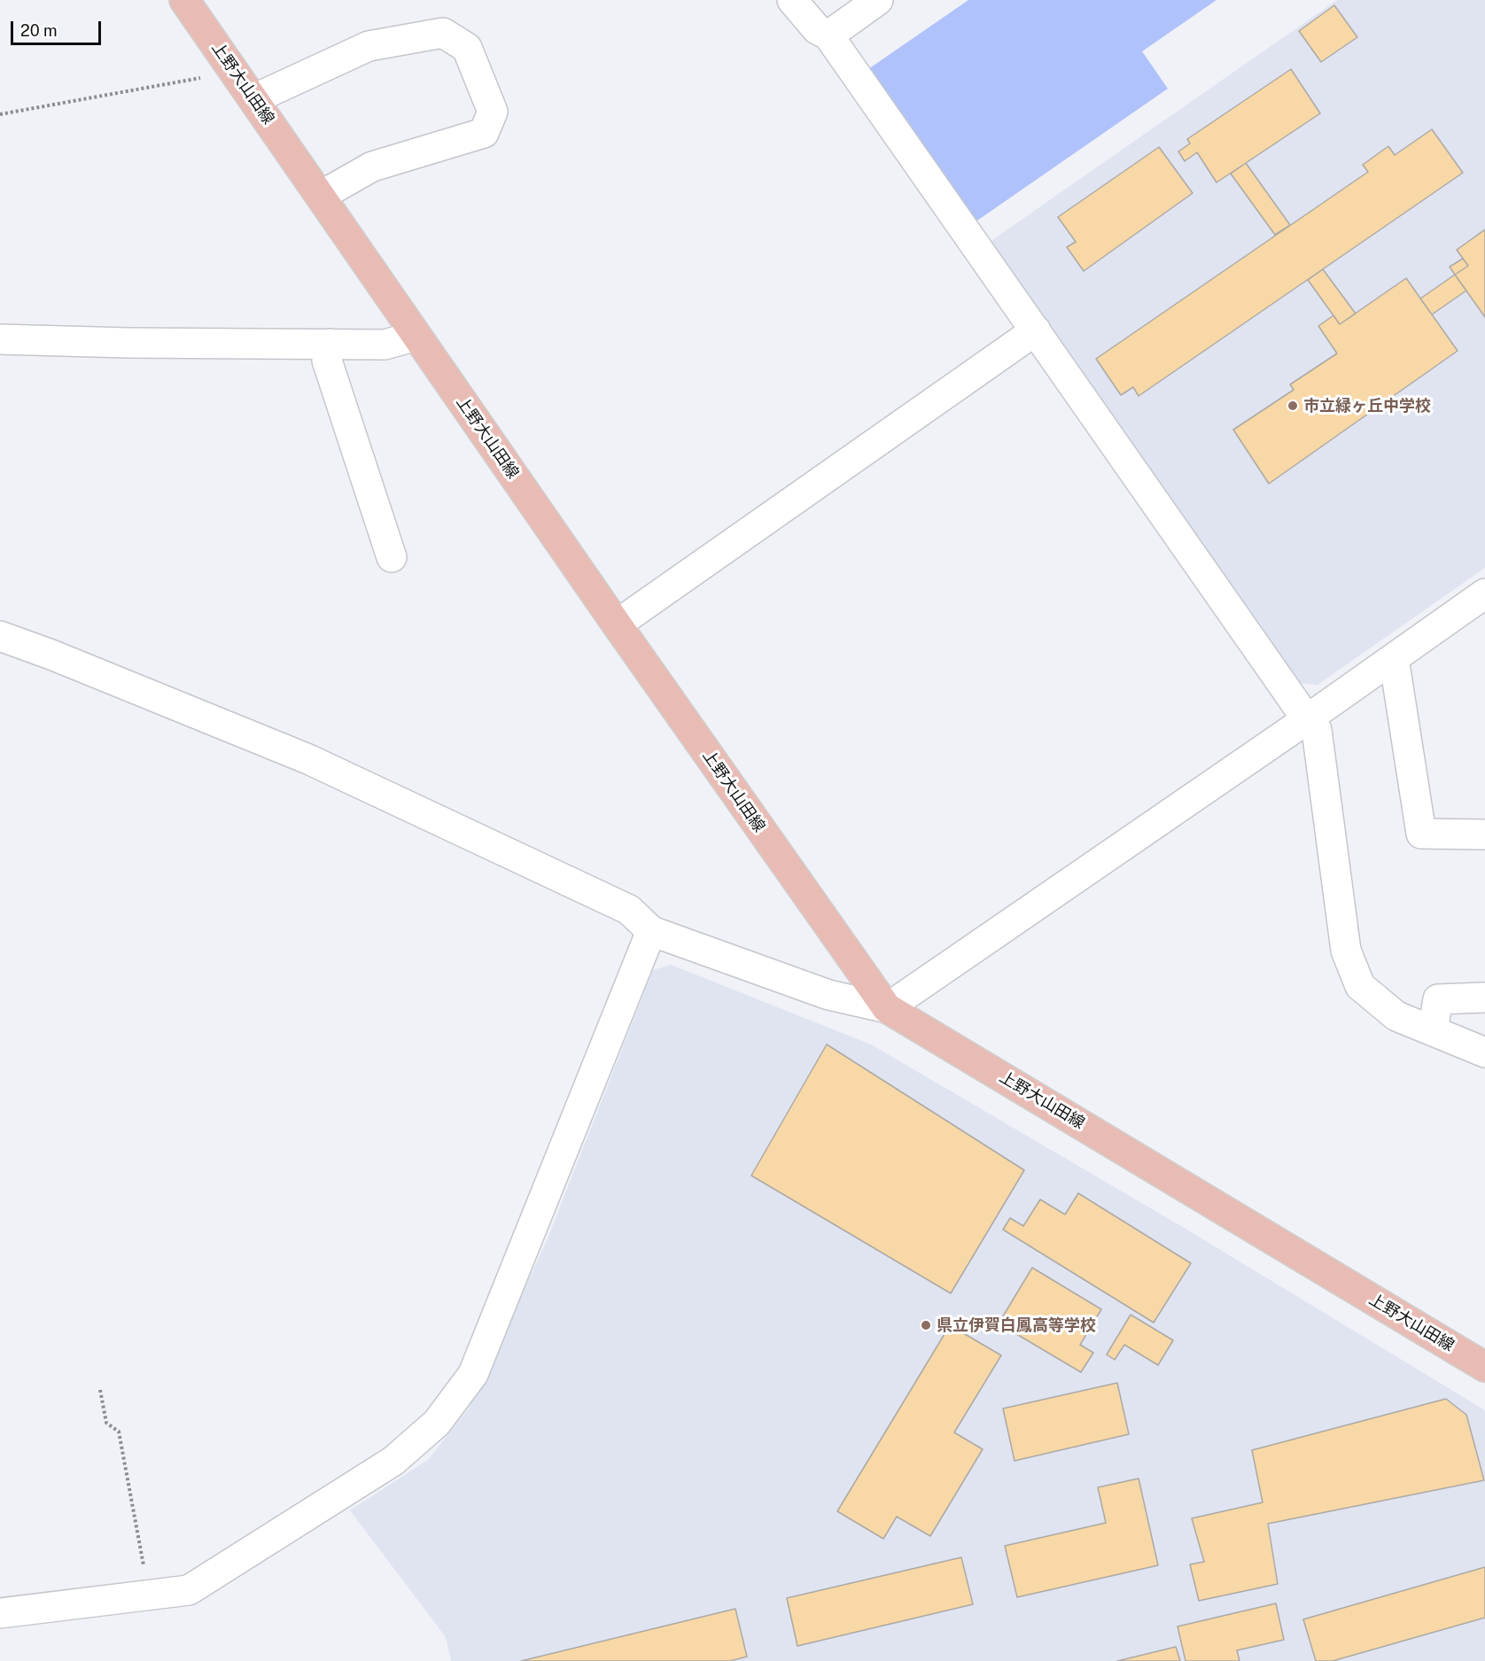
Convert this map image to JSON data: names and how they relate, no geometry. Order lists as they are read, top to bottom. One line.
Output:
{"streets":{"main road":["上野大山田線"]},"places":["市立緑ヶ丘中学校","県立伊賀白鳳高等学校"],"scale_bar":"20 m"}
